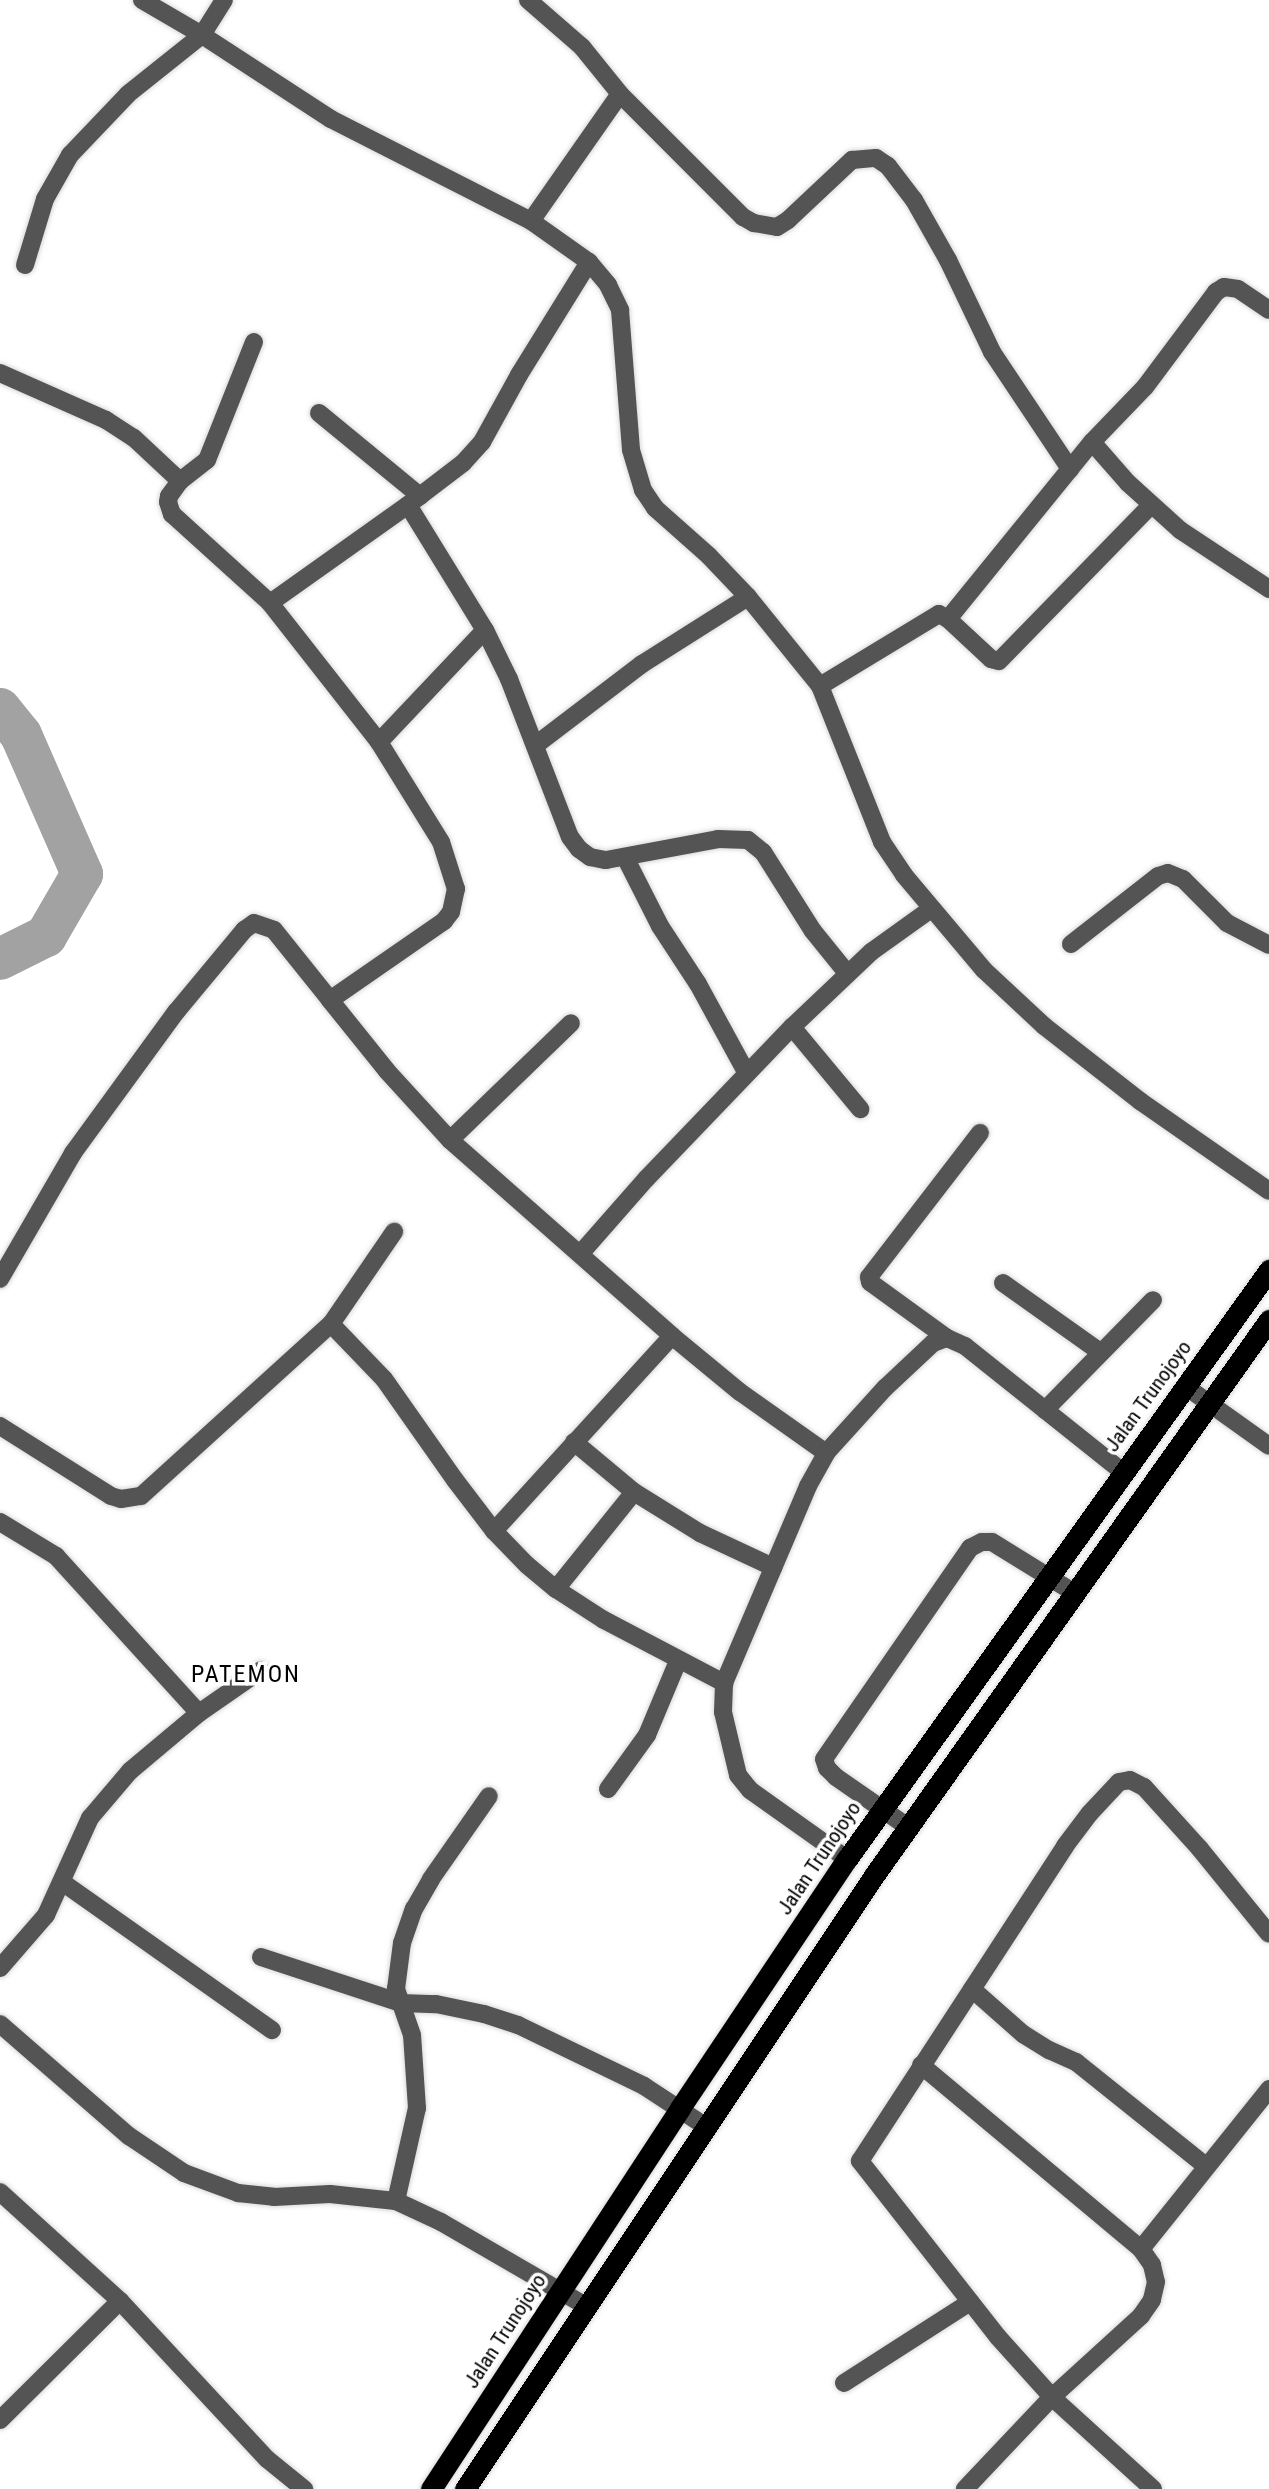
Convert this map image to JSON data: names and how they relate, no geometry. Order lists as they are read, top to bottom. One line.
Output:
{"streets":{"highway":["Jalan Trunojoyo"]},"districts":["PATEMON"]}
